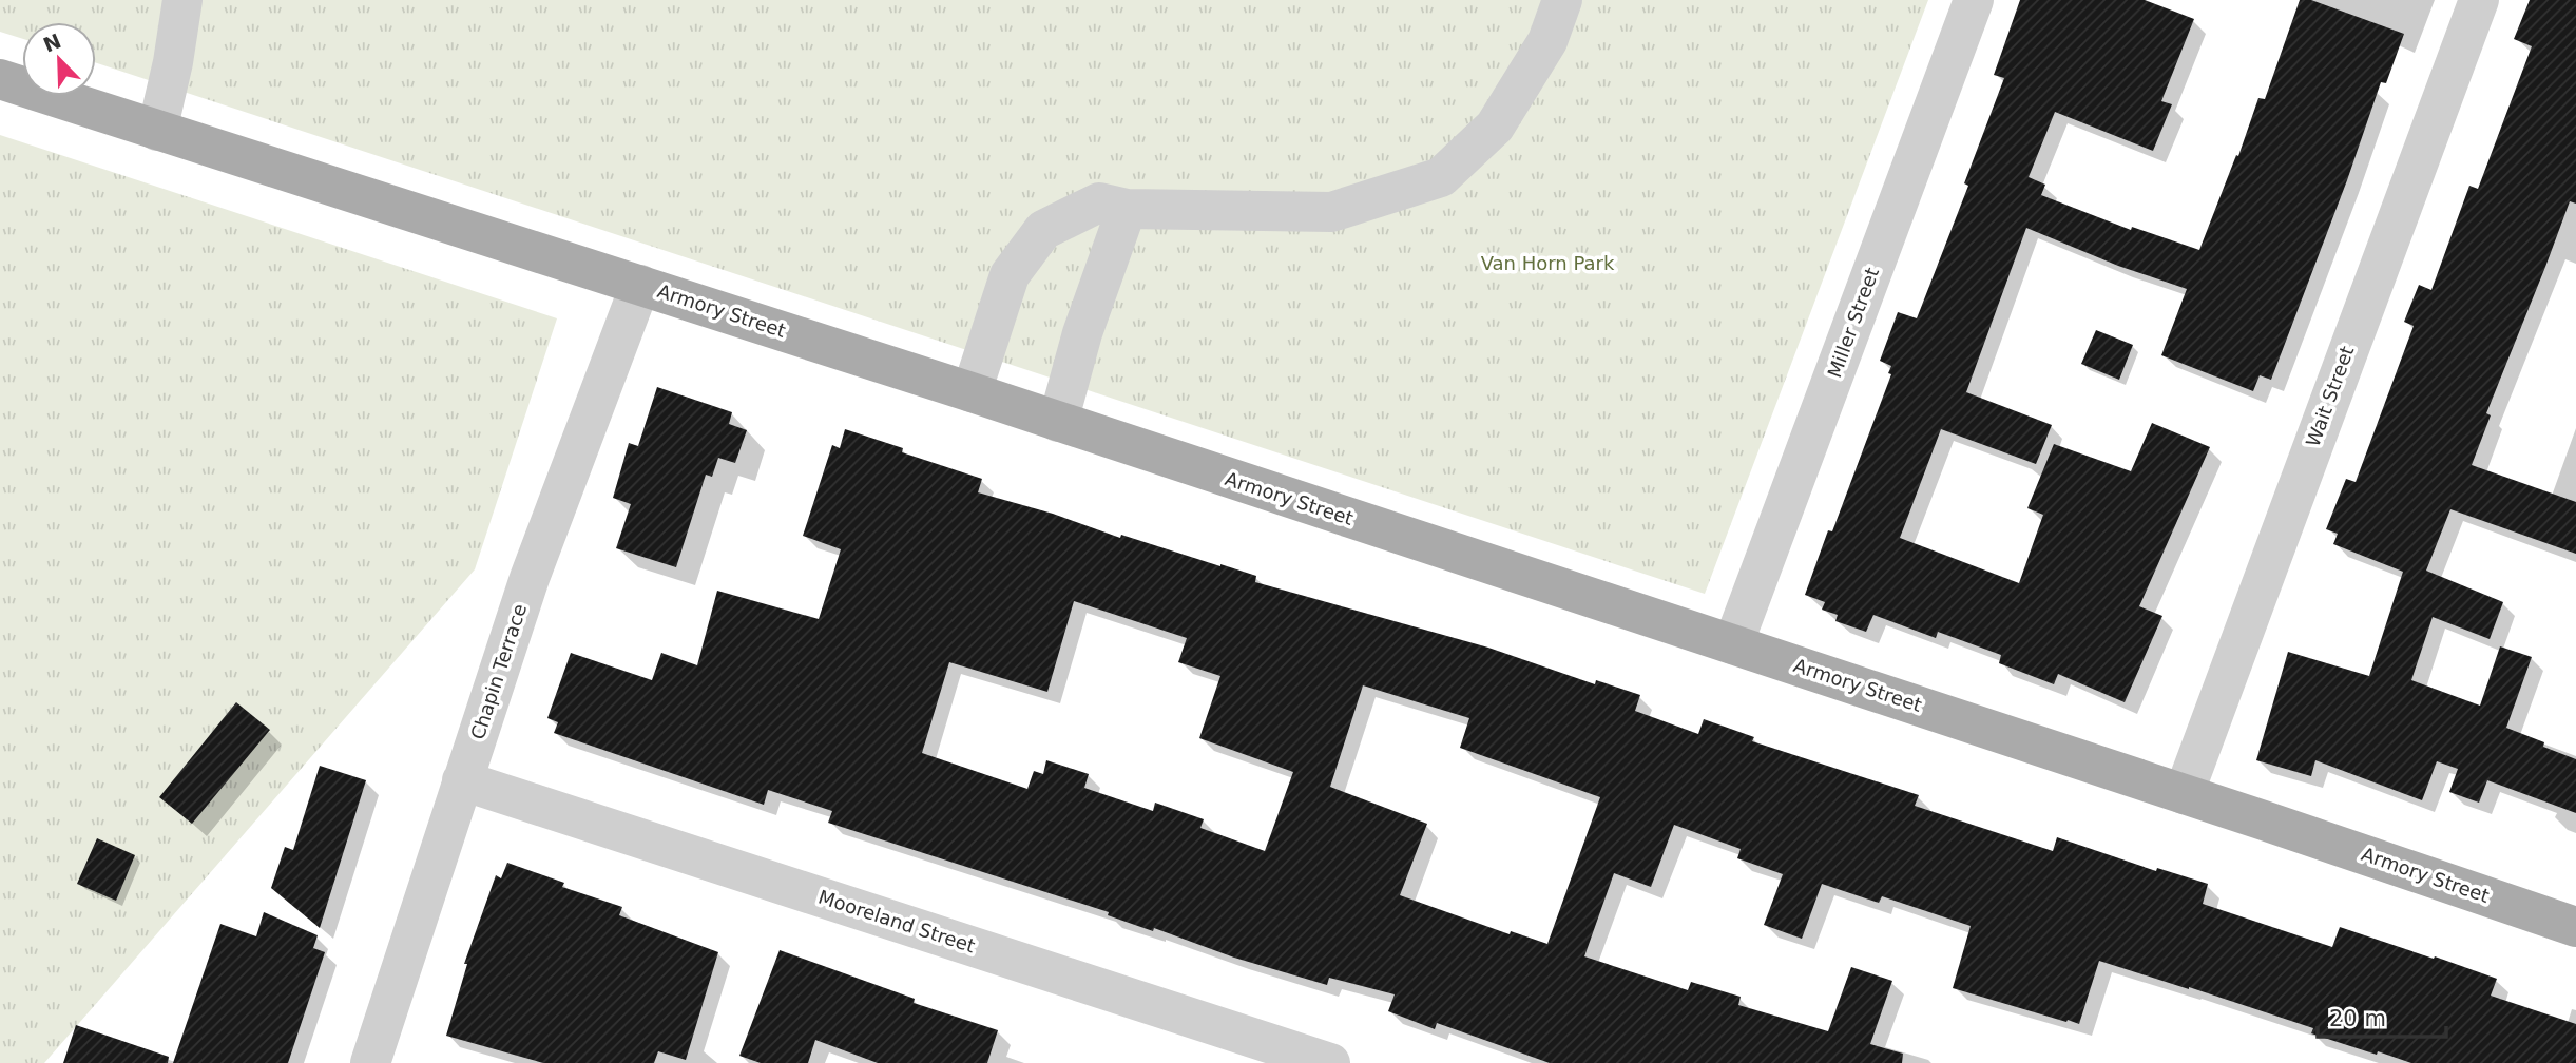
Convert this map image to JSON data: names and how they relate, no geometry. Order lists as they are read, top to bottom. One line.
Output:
{"streets":{"main road":["Armory Street"],"street":["Miller Street","Wait Street","Chapin Terrace","Mooreland Street"]},"crossings":[["Armory Street","Miller Street"],["Armory Street","Wait Street"],["Armory Street","Chapin Terrace"],["Chapin Terrace","Mooreland Street"]],"parks":["Van Horn Park"],"scale_bar":"20 m","north":"top left"}
